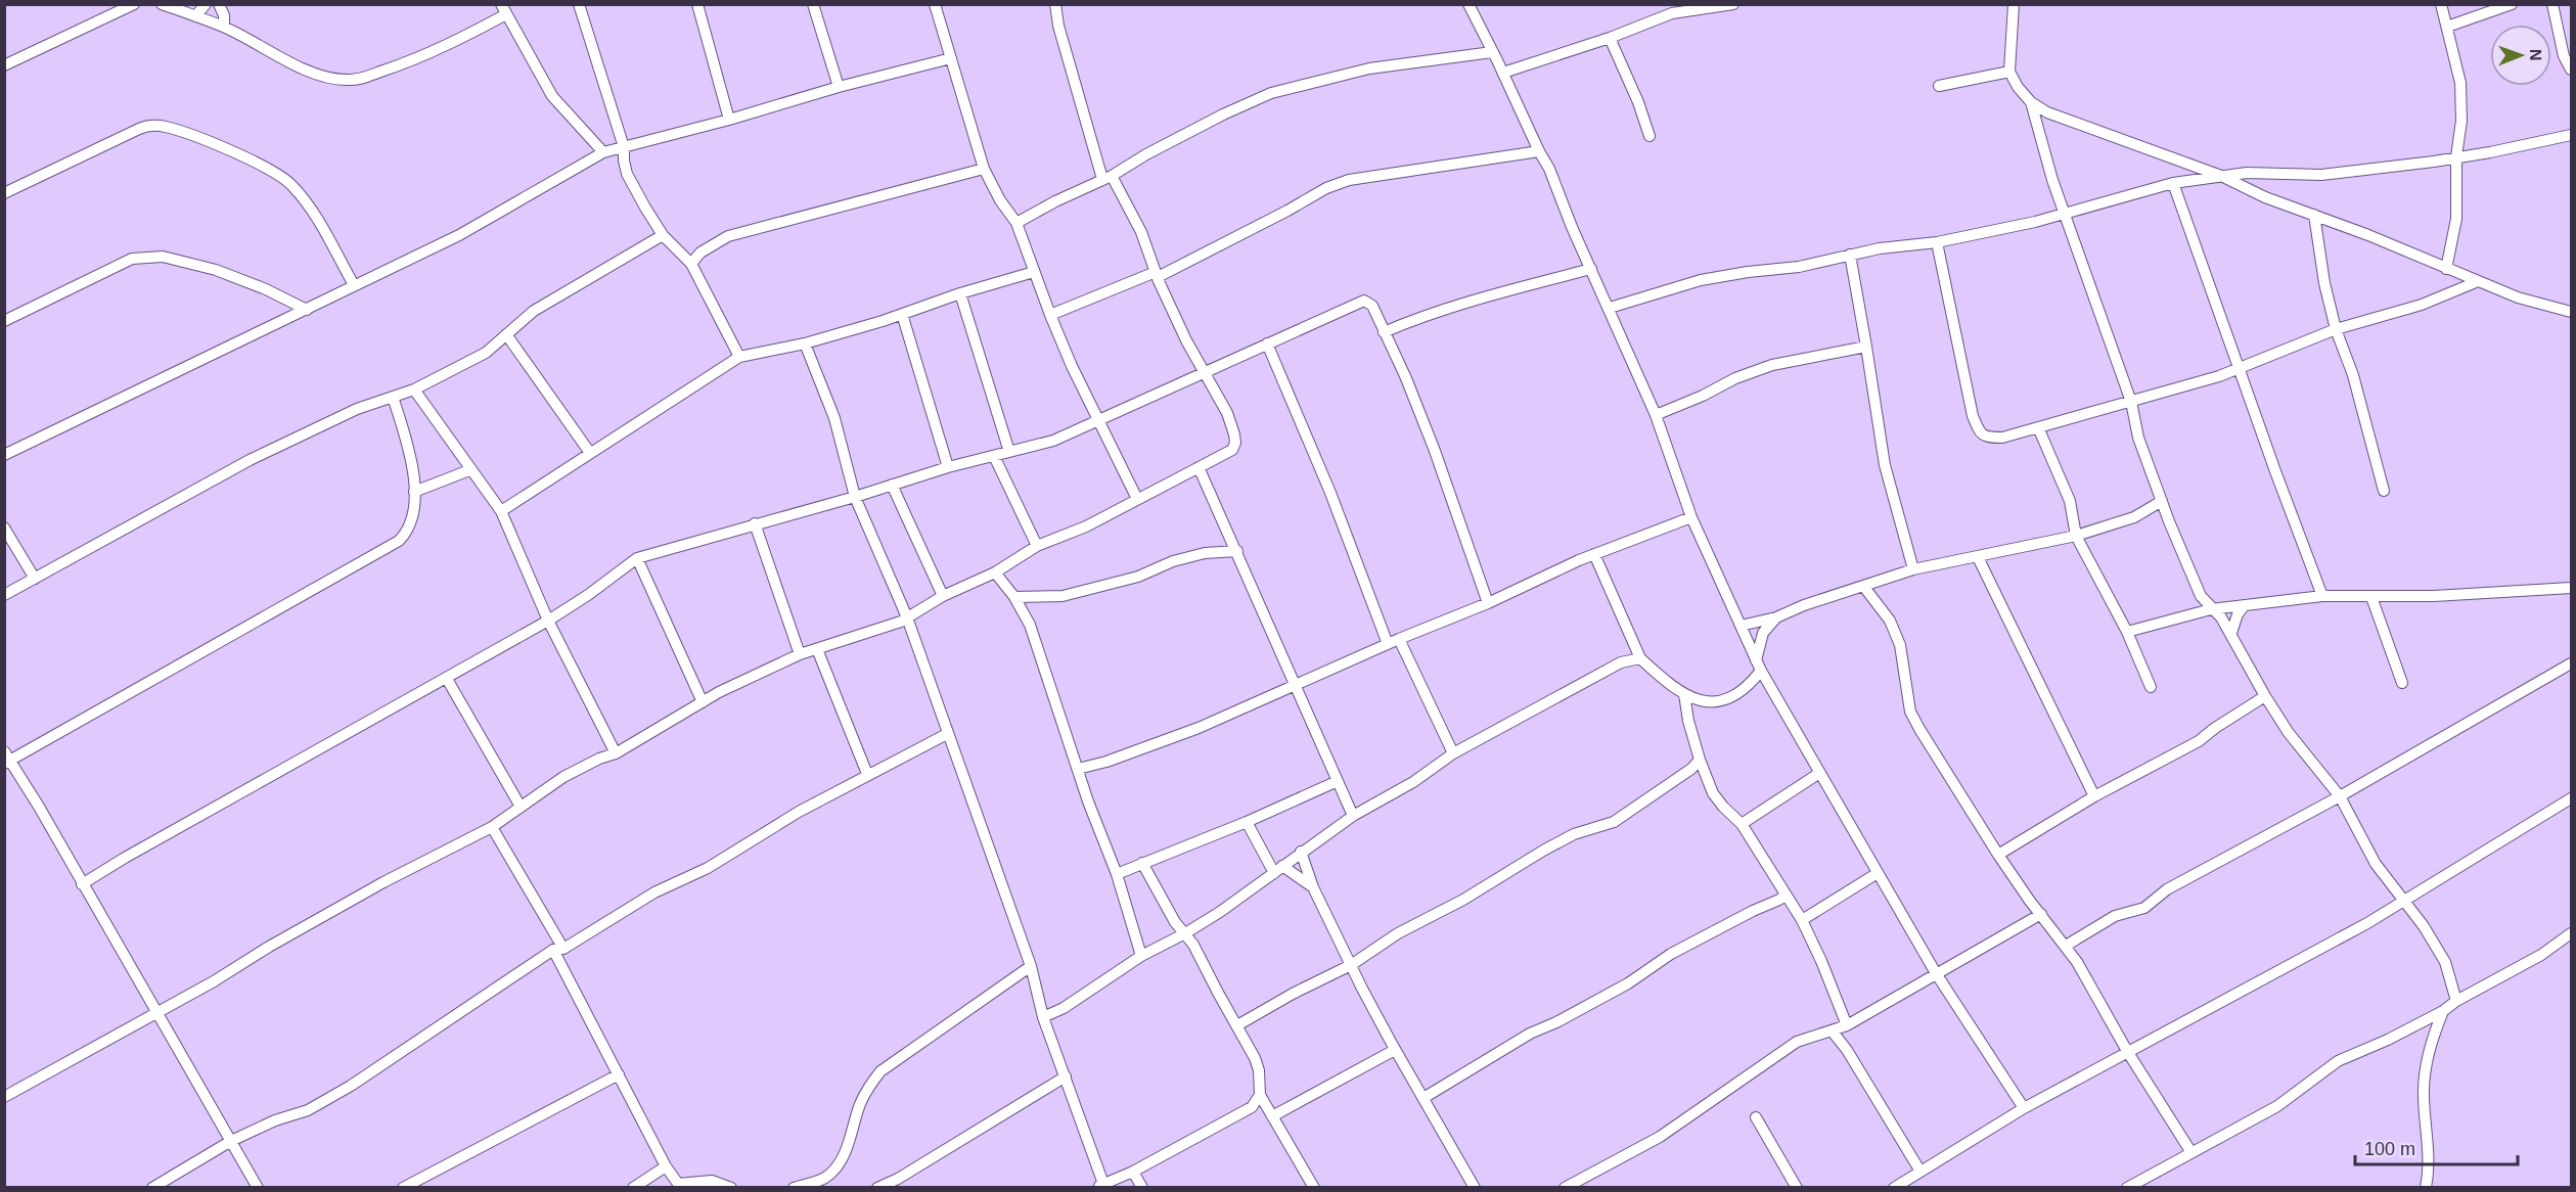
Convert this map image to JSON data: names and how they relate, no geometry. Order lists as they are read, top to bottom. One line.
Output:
{"scale_bar":"100 m","north":"right"}
